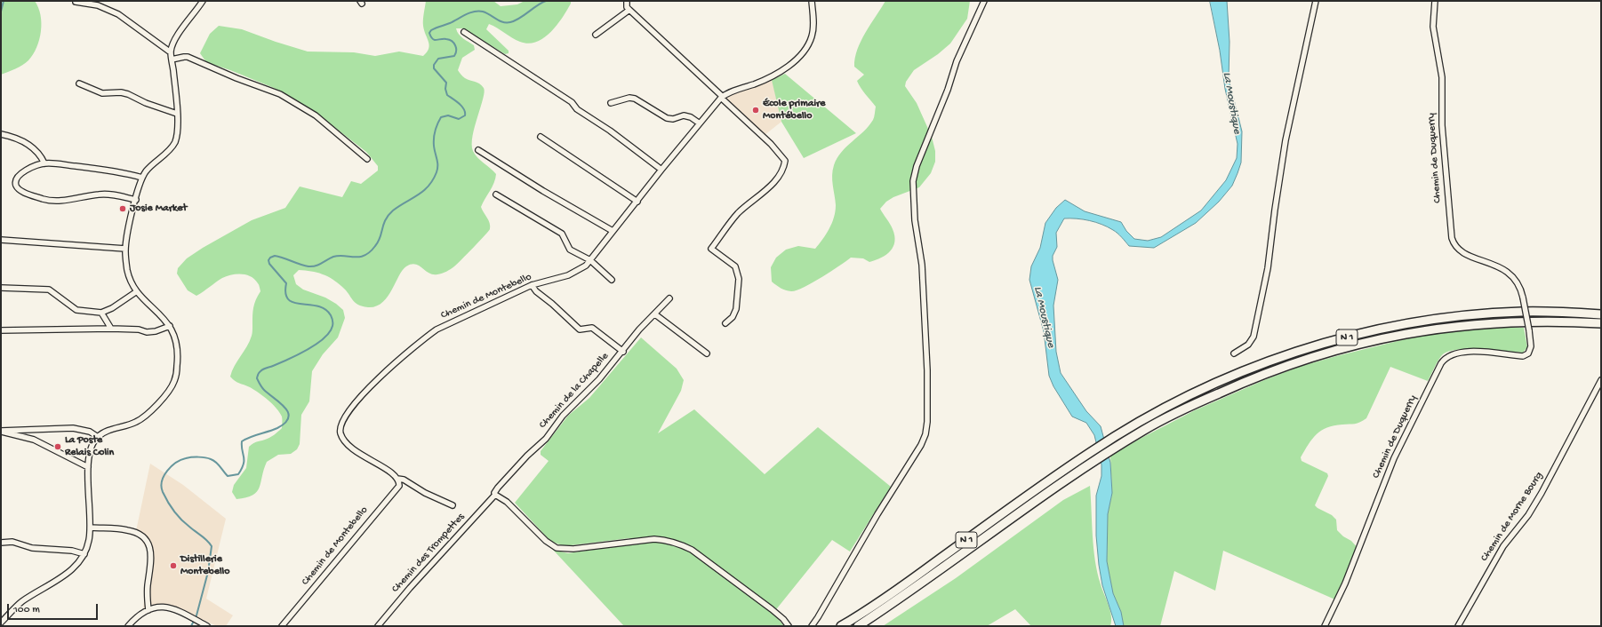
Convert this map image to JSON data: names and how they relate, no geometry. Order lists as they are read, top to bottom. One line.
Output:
{"streets":{"highway":["N 1"],"street":["Chemin de Duquerry","Chemin de Montebello","Chemin de la Chapelle","Chemin de Morne Bourg","Chemin des Trompettes"]},"crossings":[["Chemin de la Chapelle","Chemin des Trompettes"]],"water":["La Moustique"],"places":["École primaire Montébello","Josie Market","La Poste Relais Colin","Distillerie Montebello"],"scale_bar":"100 m"}
